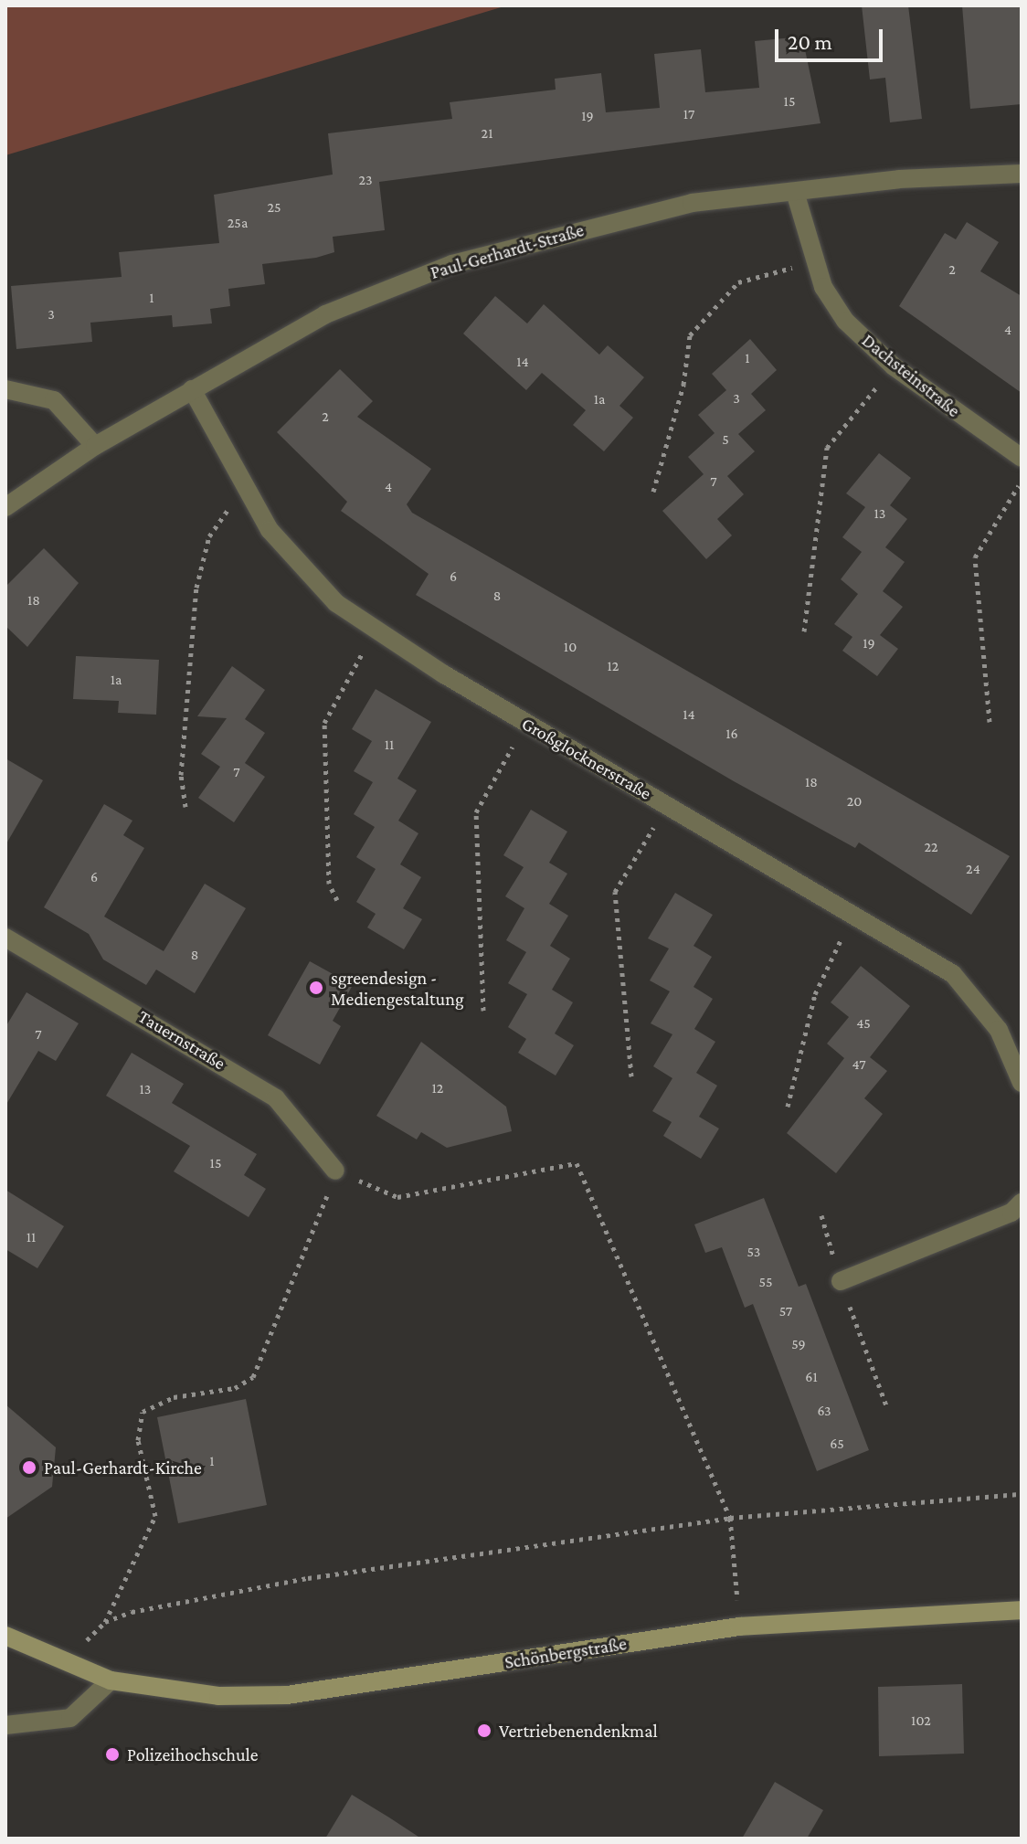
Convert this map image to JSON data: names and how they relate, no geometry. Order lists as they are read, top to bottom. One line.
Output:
{"streets":{"street":["Paul-Gerhardt-Straße","Dachsteinstraße","Großglocknerstraße","Tauernstraße","Schönbergstraße"]},"crossings":[["Paul-Gerhardt-Straße","Dachsteinstraße"],["Paul-Gerhardt-Straße","Großglocknerstraße"]],"places":["sgreendesign - Mediengestaltung","Paul-Gerhardt-Kirche","Vertriebenendenkmal","Polizeihochschule"],"house_numbers":["15","17","19","21","23","25","25a","2","1","3","4","1","14","3","1a","2","5","7","4","13","6","8","18","19","10","12","1a","14","16","11","7","18","20","22","24","6","8","45","7","47","12","13","15","11","53","55","57","59","61","63","65","1","102"],"scale_bar":"20 m"}
